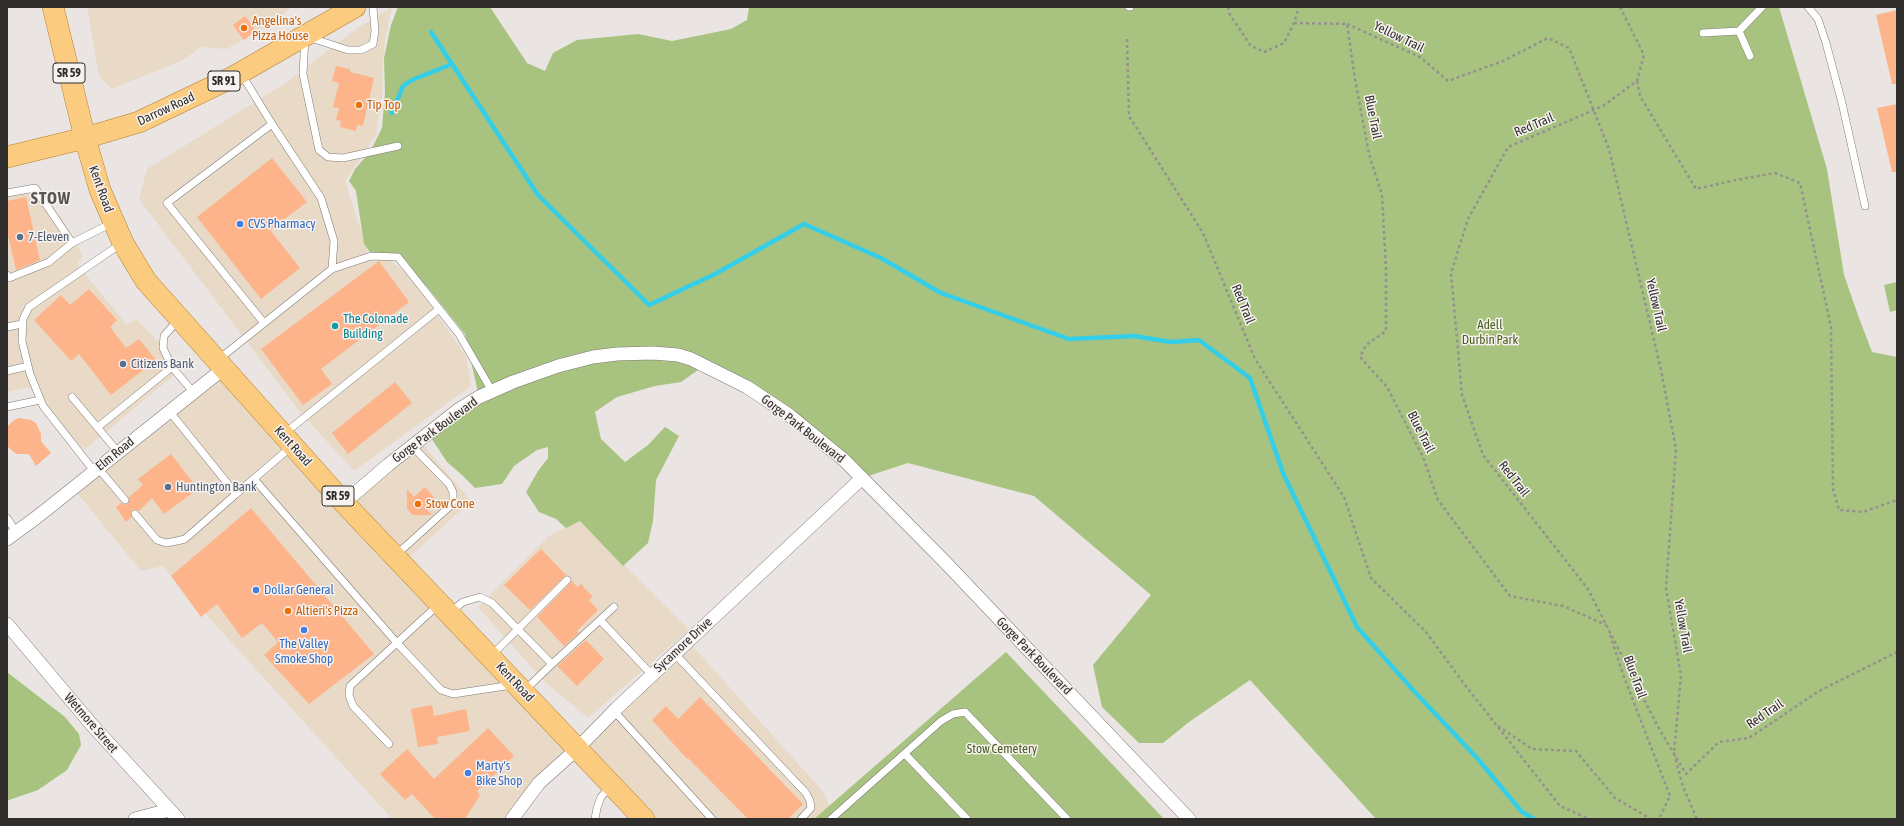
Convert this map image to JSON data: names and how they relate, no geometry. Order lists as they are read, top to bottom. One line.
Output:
{"streets":{"main road":["SR 59","SR 91","Darrow Road","Kent Road"],"street":["Gorge Park Boulevard","Elm Road","Sycamore Drive","Wetmore Street"],"path":["Yellow Trail","Blue Trail","Red Trail"]},"crossings":[["Yellow Trail","Blue Trail"],["Yellow Trail","Red Trail"],["Darrow Road","Kent Road"],["Blue Trail","Red Trail"],["Kent Road","Gorge Park Boulevard"],["Kent Road","Elm Road"],["Kent Road","Sycamore Drive"],["Gorge Park Boulevard","Sycamore Drive"]],"districts":["STOW"],"parks":["Adell Durbin Park","Stow Cemetery"],"places":["Angelina's Pizza House","Tip Top","CVS Pharmacy","7-Eleven","The Colonade Building","Citizens Bank","Huntington Bank","Stow Cone","Dollar General","Altieri's Pizza","The Valley Smoke Shop","Marty's Bike Shop"]}
